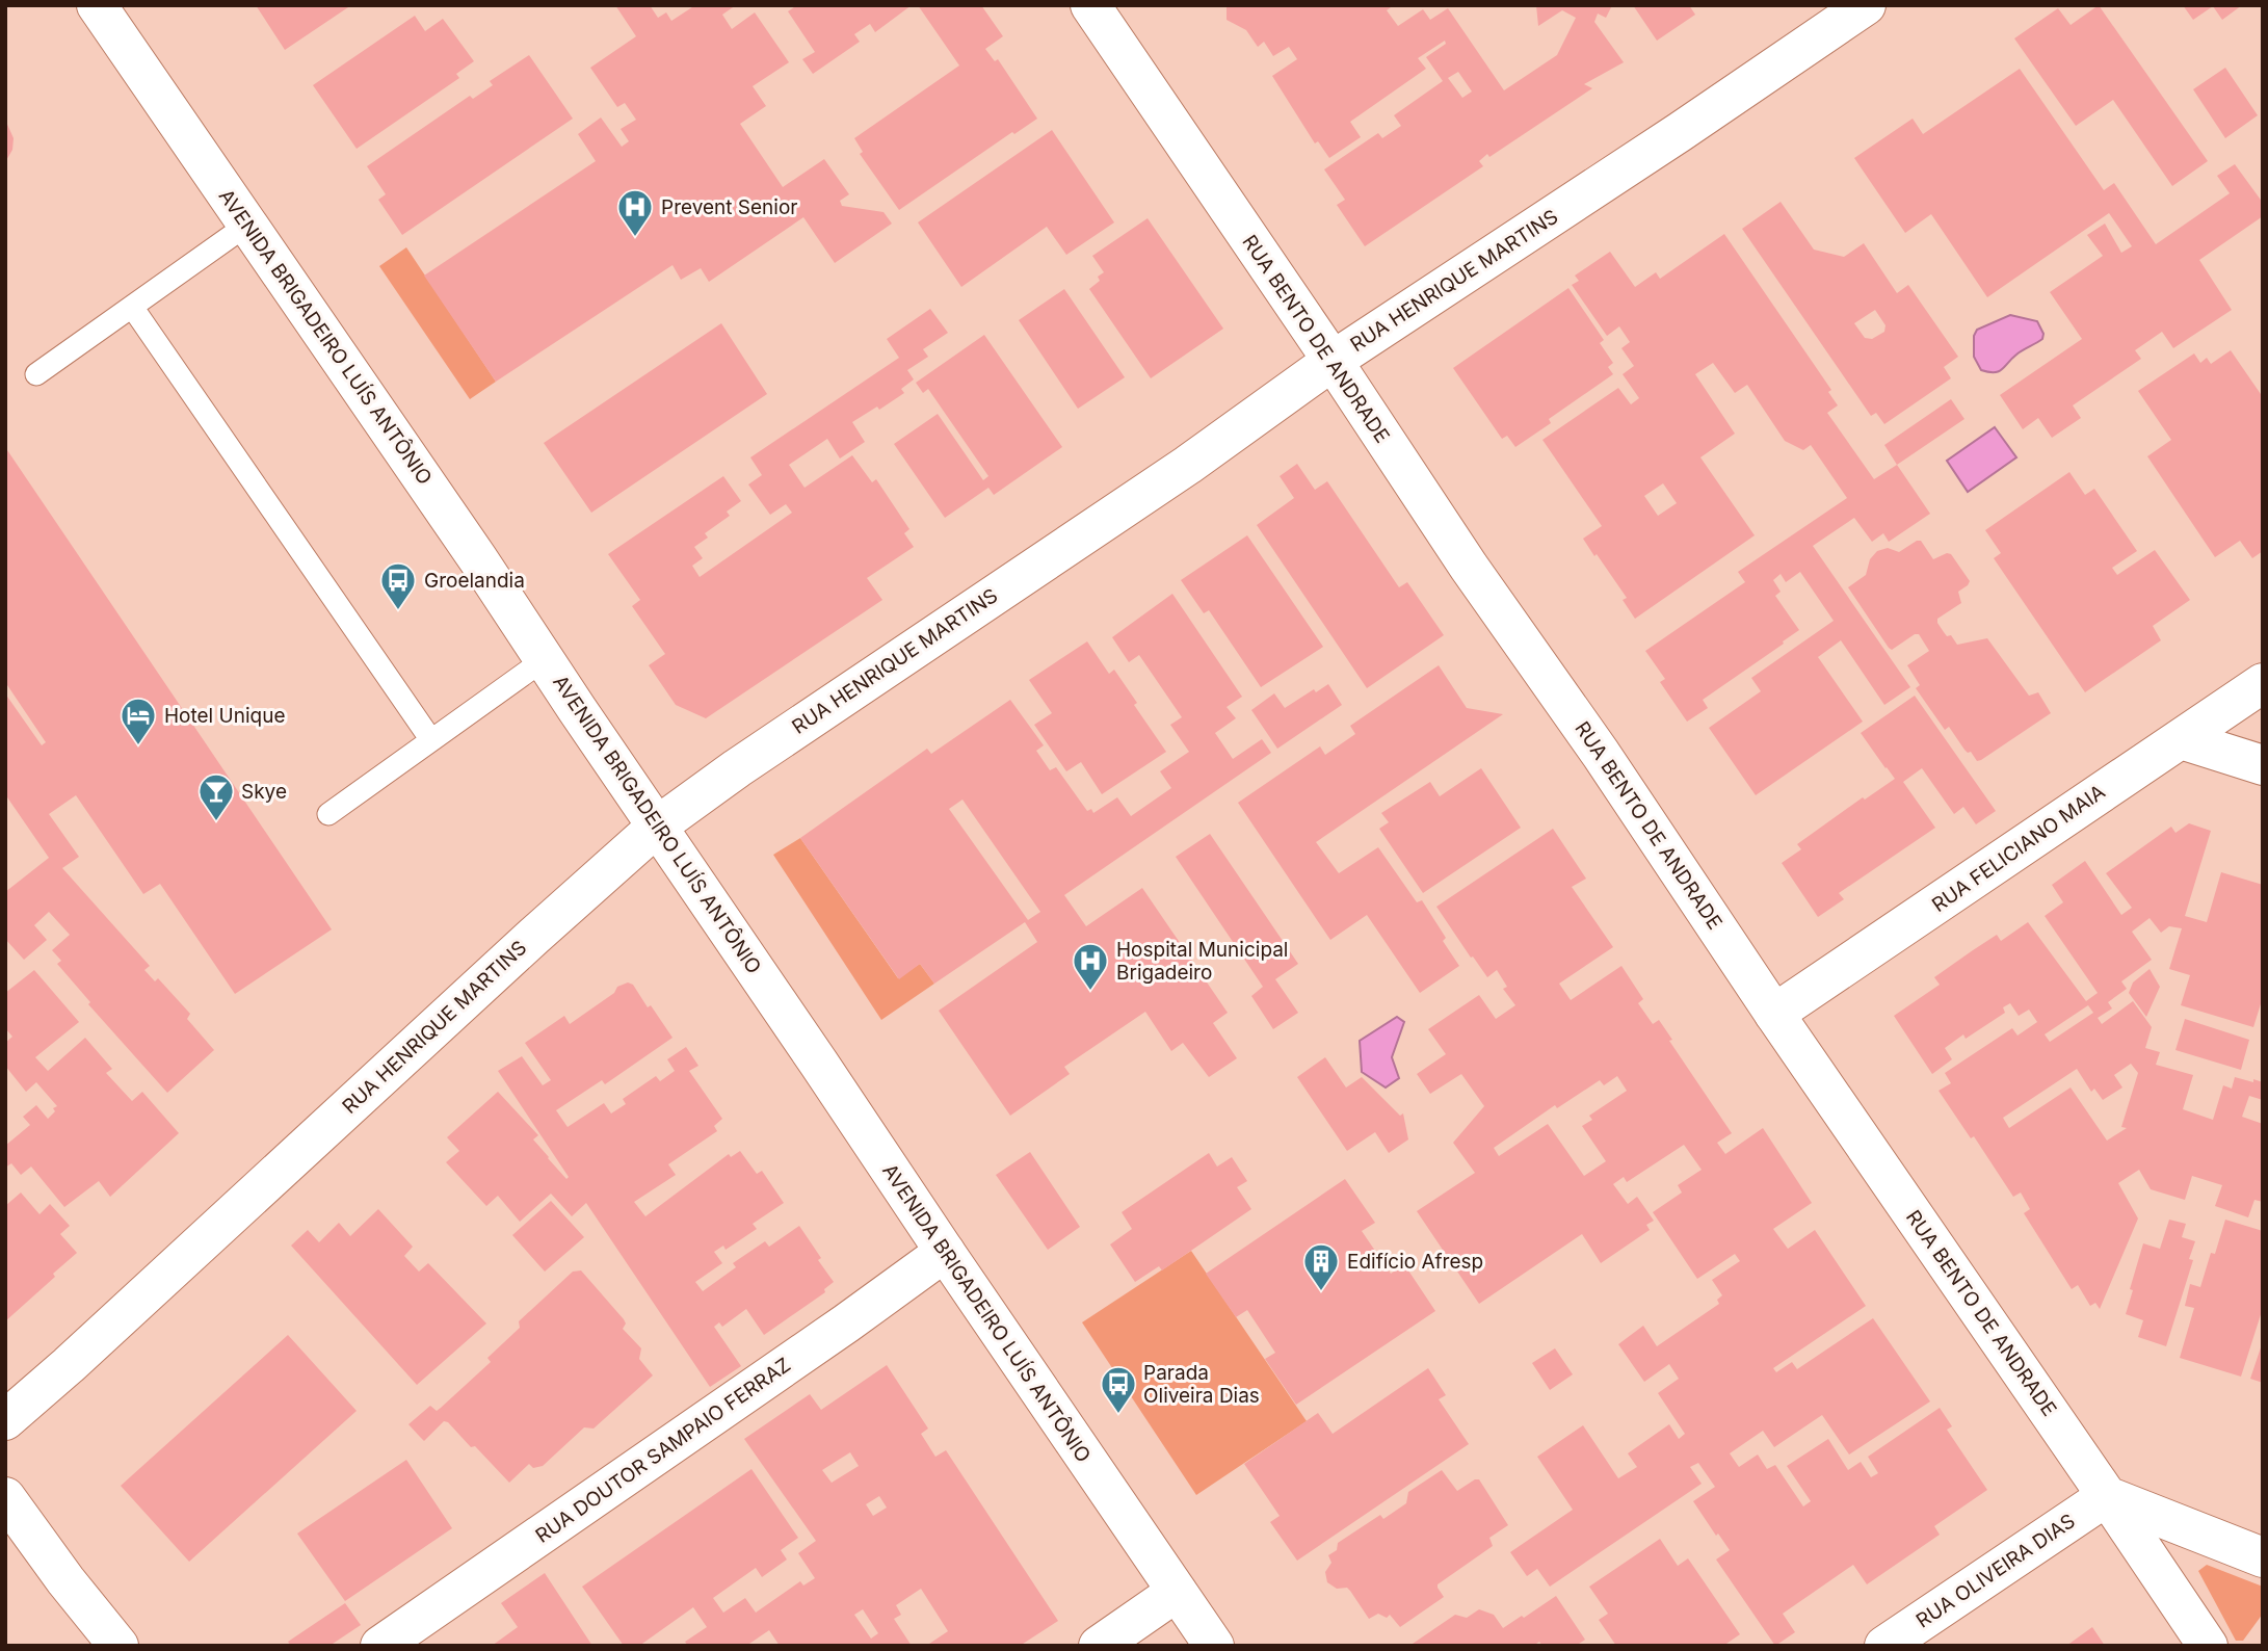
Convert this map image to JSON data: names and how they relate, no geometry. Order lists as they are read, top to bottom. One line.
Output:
{"streets":{"street":["RUA HENRIQUE MARTINS","AVENIDA BRIGADEIRO LUÍS ANTÔNIO","RUA BENTO DE ANDRADE","RUA FELICIANO MAIA","RUA DOUTOR SAMPAIO FERRAZ","RUA OLIVEIRA DIAS"]},"crossings":[["RUA HENRIQUE MARTINS","AVENIDA BRIGADEIRO LUÍS ANTÔNIO"],["RUA HENRIQUE MARTINS","RUA BENTO DE ANDRADE"],["AVENIDA BRIGADEIRO LUÍS ANTÔNIO","RUA DOUTOR SAMPAIO FERRAZ"],["RUA BENTO DE ANDRADE","RUA FELICIANO MAIA"],["RUA BENTO DE ANDRADE","RUA OLIVEIRA DIAS"]],"places":{"hospital":["Prevent Senior","Hospital Municipal Brigadeiro"],"bus stop":["Groelandia","Parada Oliveira Dias"],"hotel":["Hotel Unique"],"bar":["Skye"],"building":["Edifício Afresp"]}}
